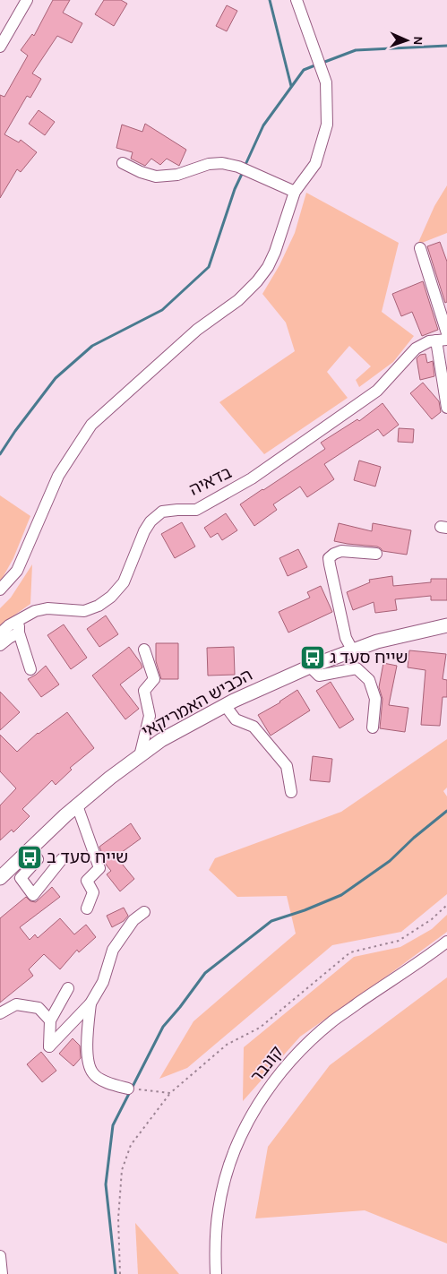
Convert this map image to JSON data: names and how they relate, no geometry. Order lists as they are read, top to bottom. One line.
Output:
{"streets":{"main road":["הכביש האמריקאי"],"street":["בדאיה","קונבר"]},"places":{"bus stop":["שייח סעד ג","שייח סעד ב"]},"north":"right"}
